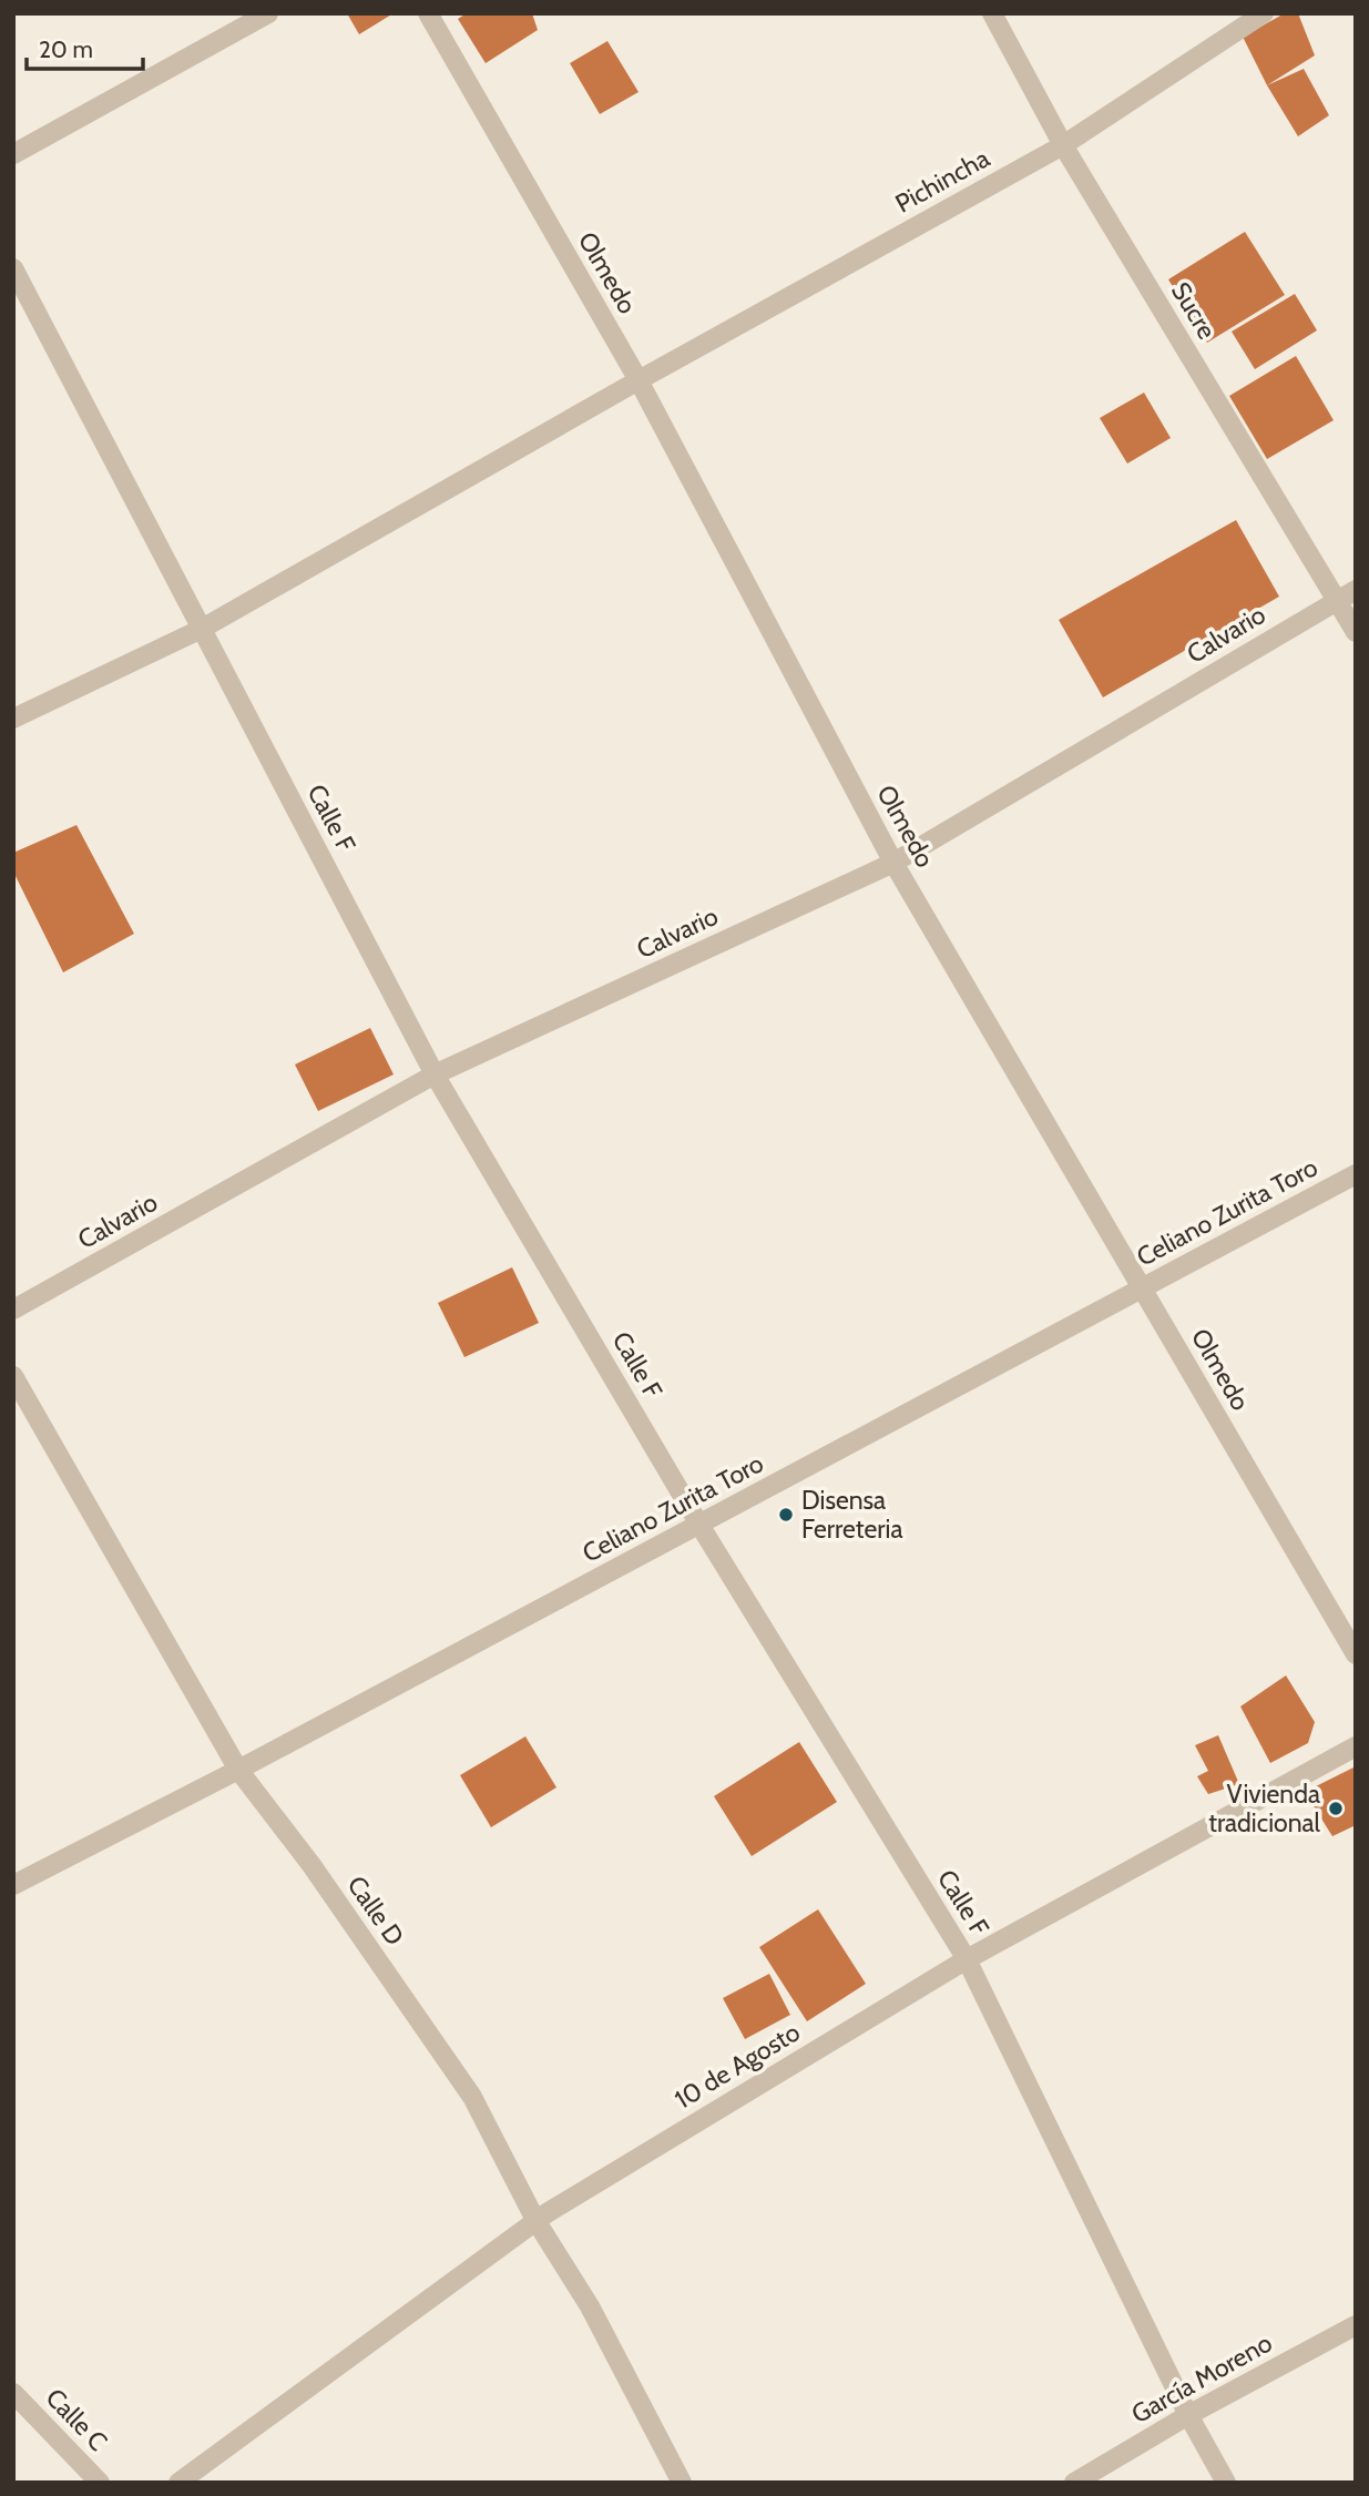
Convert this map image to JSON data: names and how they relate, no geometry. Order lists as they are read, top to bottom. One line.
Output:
{"streets":{"street":["Pichincha","Olmedo","Sucre","Calvario","Calle F","Celiano Zurita Toro","Calle D","10 de Agosto","García Moreno","Calle C"]},"crossings":[["Pichincha","Olmedo"],["Pichincha","Sucre"],["Pichincha","Calle F"],["Olmedo","Calvario"],["Olmedo","Celiano Zurita Toro"],["Sucre","Calvario"],["Calvario","Calle F"],["Calle F","Celiano Zurita Toro"],["Calle F","10 de Agosto"],["Calle F","García Moreno"],["Celiano Zurita Toro","Calle D"],["Calle D","10 de Agosto"]],"places":["Disensa Ferreteria","Vivienda tradicional"],"scale_bar":"20 m"}
